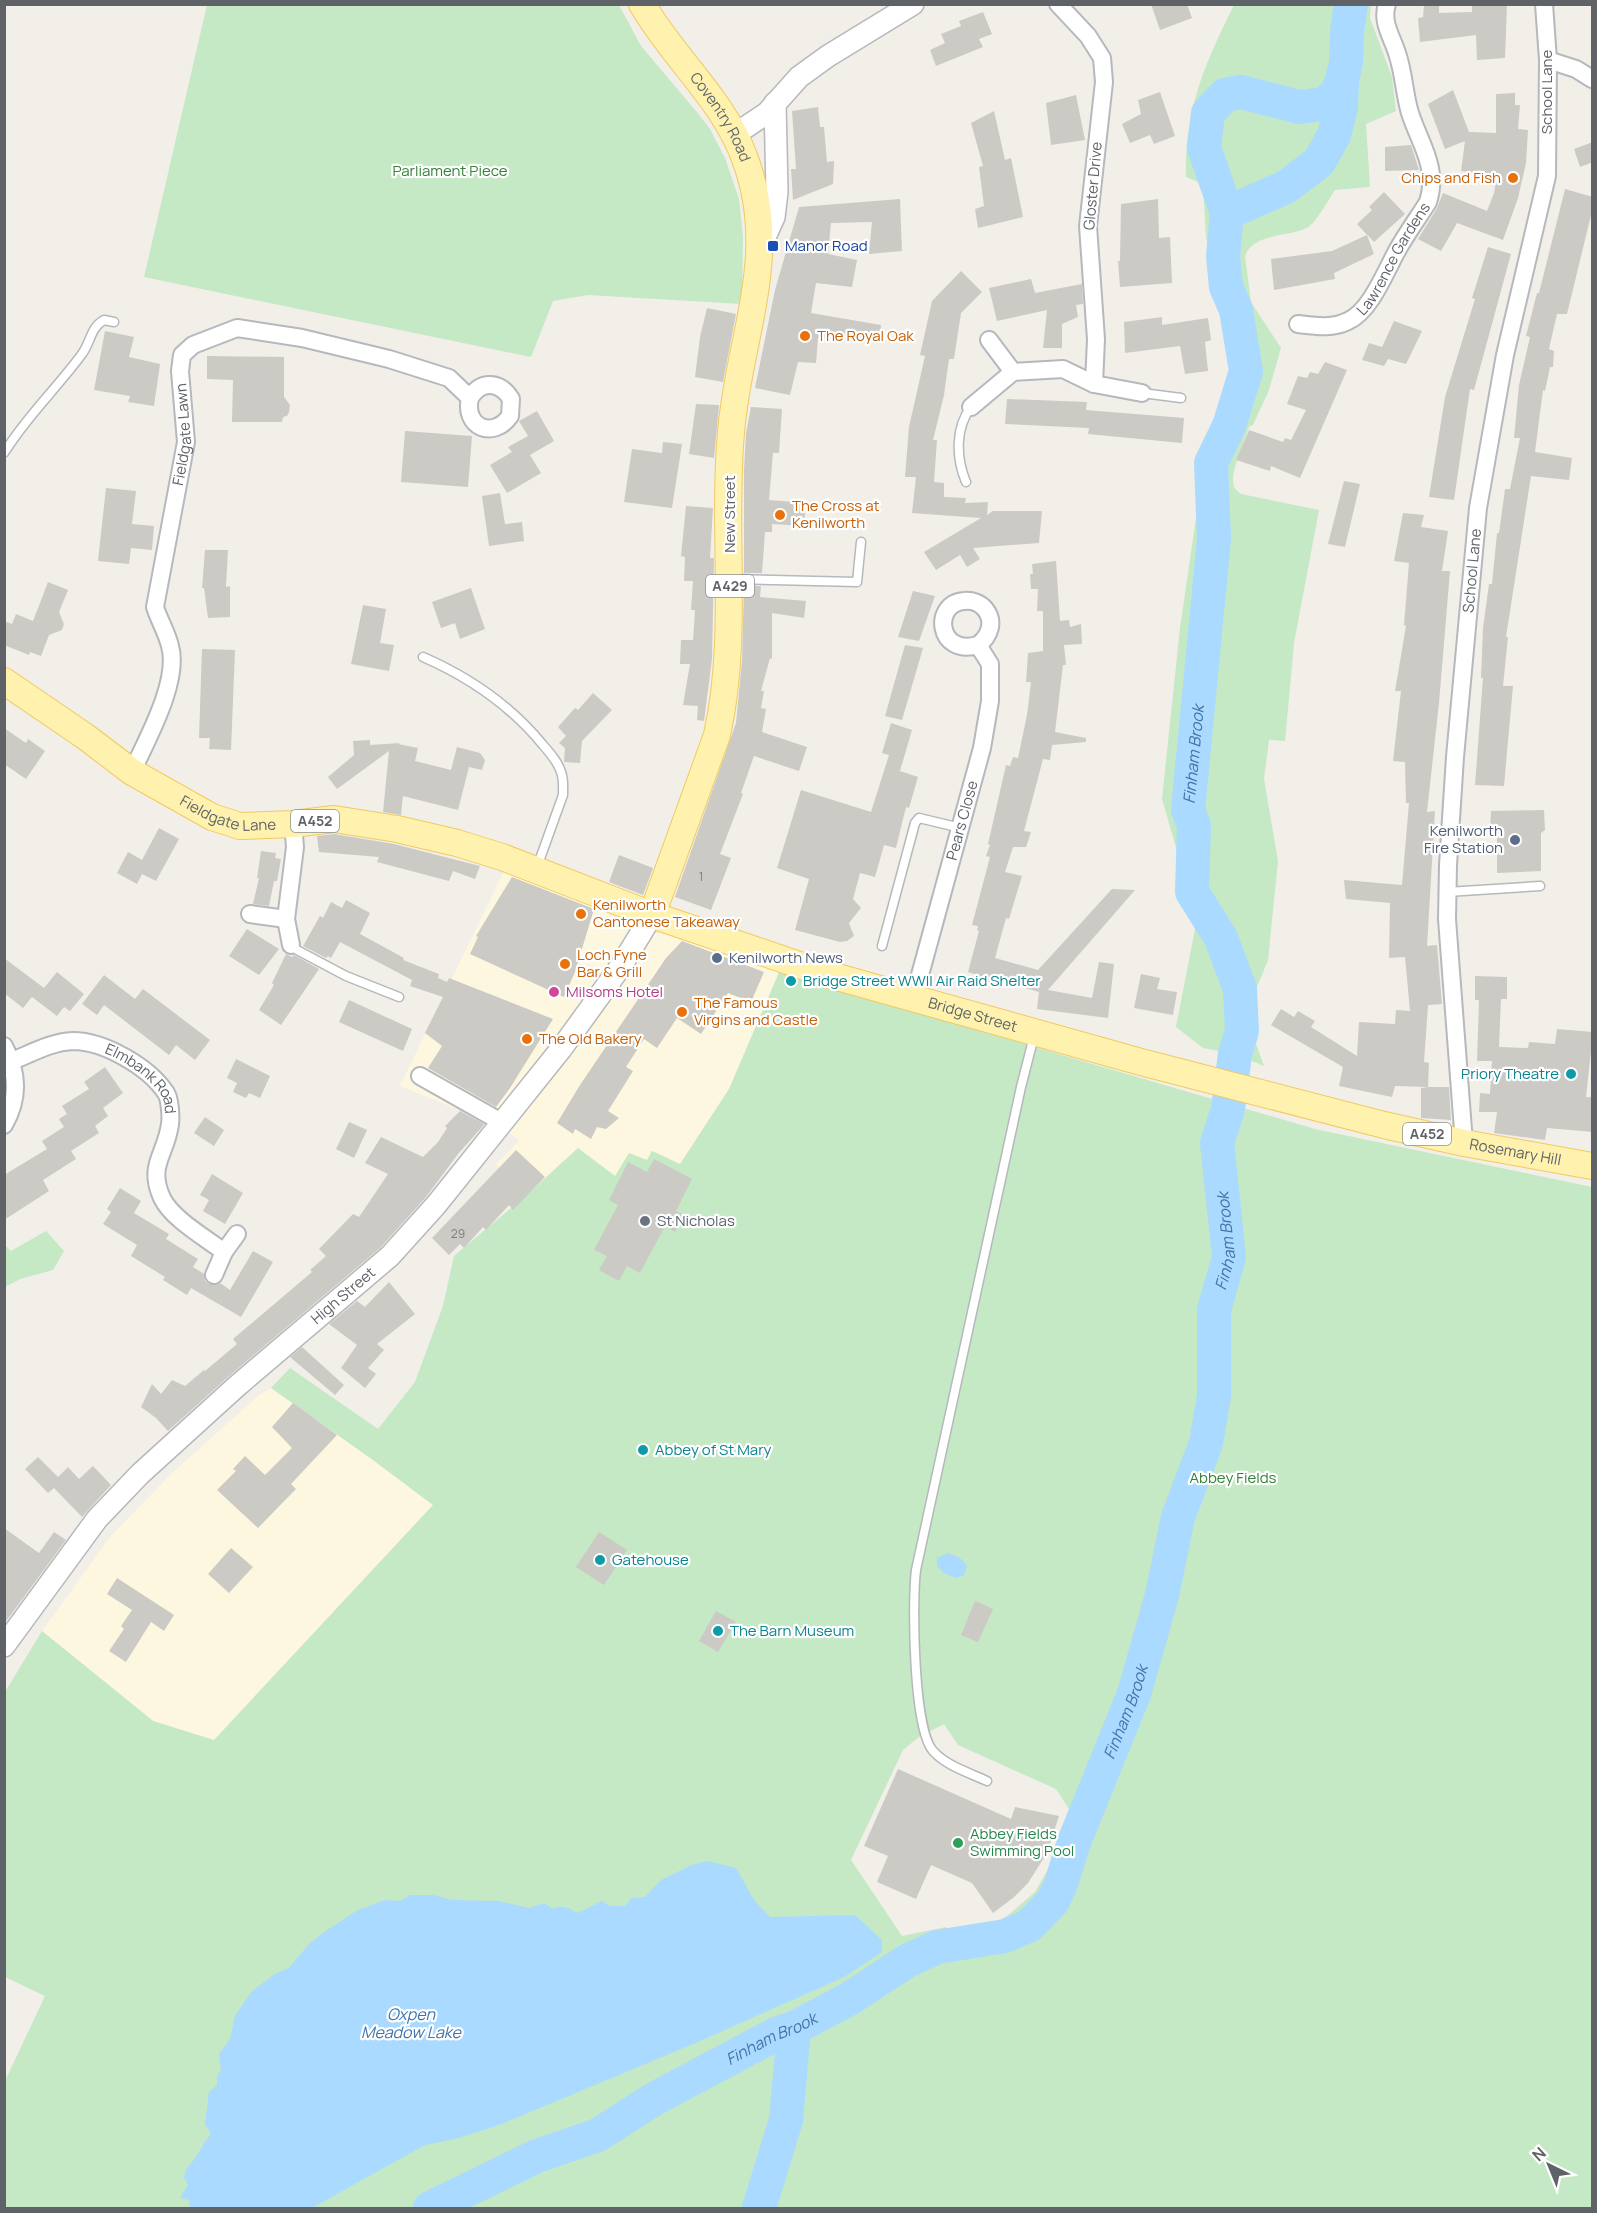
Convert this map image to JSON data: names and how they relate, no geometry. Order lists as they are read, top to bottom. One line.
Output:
{"streets":{"main road":["Coventry Road","New Street","A429","Fieldgate Lane","A452","Bridge Street","Rosemary Hill"],"street":["School Lane","Gloster Drive","Lawrence Gardens","Fieldgate Lawn","Pears Close","Elmbank Road","High Street"]},"crossings":[["School Lane","Rosemary Hill"],["Coventry Road","New Street"],["Fieldgate Lawn","Fieldgate Lane"],["New Street","Fieldgate Lane"],["New Street","Bridge Street"],["New Street","High Street"],["Fieldgate Lane","Bridge Street"],["Fieldgate Lane","High Street"],["Pears Close","Bridge Street"],["Bridge Street","Rosemary Hill"],["Bridge Street","High Street"]],"water":["Finham Brook","Oxpen Meadow Lake"],"parks":["Parliament Piece","Abbey Fields"],"places":{"other":["Chips and Fish","The Royal Oak","The Cross at Kenilworth","Kenilworth Fire Station","Kenilworth Cantonese Takeaway","Kenilworth News","Loch Fyne Bar & Grill","Bridge Street WWII Air Raid Shelter","Milsoms Hotel","The Famous Virgins and Castle","The Old Bakery","Priory Theatre","St Nicholas","Abbey of St Mary","Gatehouse","The Barn Museum","Abbey Fields Swimming Pool"],"transit":["Manor Road"]},"house_numbers":["1","29"],"north":"top left"}
